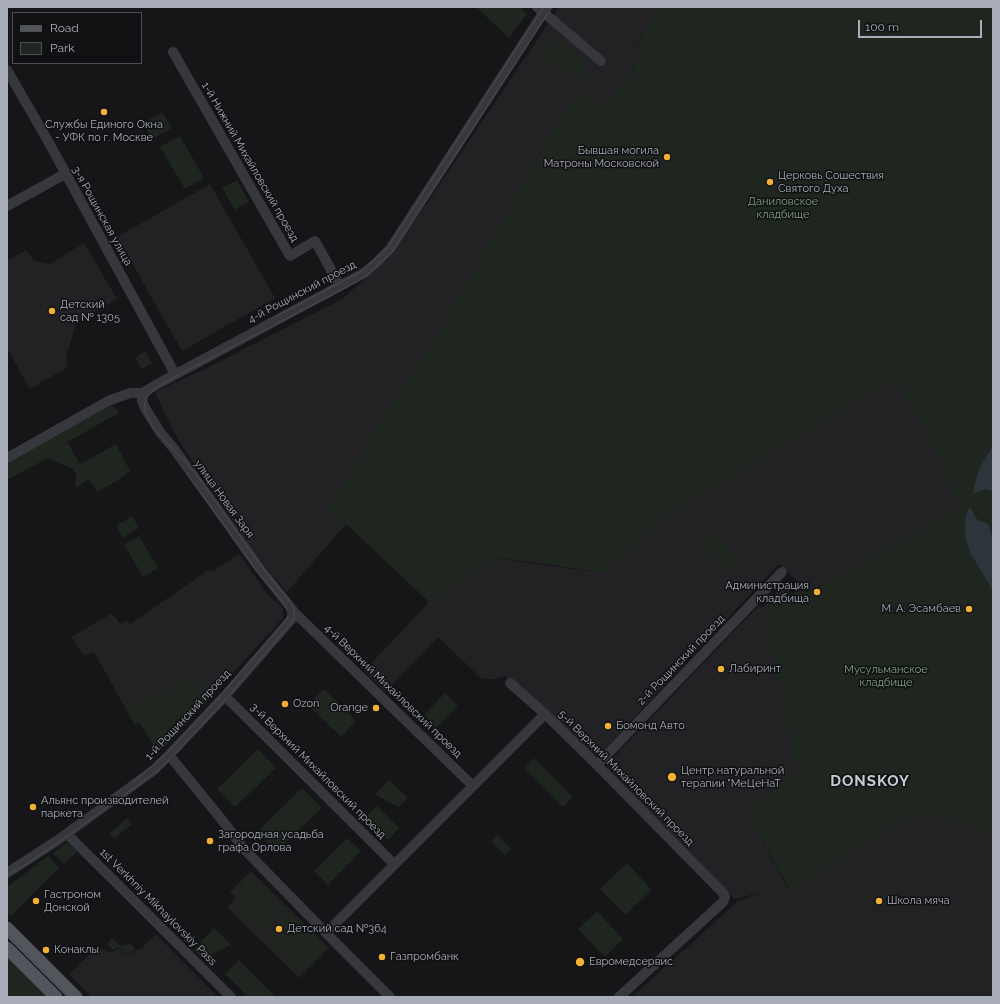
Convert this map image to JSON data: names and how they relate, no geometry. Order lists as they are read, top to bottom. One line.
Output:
{"streets":{"street":["1-й Нижний Михайловский проезд","3-я Рощинская улица","4-й Рощинский проезд","улица Новая Заря","2-й Рощинский проезд","4-й Верхний Михайловский проезд","1-й Рощинский проезд","3-й Верхний Михайловский проезд","5-й Верхний Михайловский проезд","1st Verkhniy Mikhaylovskiy Pass"]},"crossings":[["1-й Нижний Михайловский проезд","4-й Рощинский проезд"],["3-я Рощинская улица","4-й Рощинский проезд"],["4-й Рощинский проезд","улица Новая Заря"],["улица Новая Заря","4-й Верхний Михайловский проезд"],["улица Новая Заря","1-й Рощинский проезд"],["2-й Рощинский проезд","5-й Верхний Михайловский проезд"],["4-й Верхний Михайловский проезд","1-й Рощинский проезд"],["1-й Рощинский проезд","3-й Верхний Михайловский проезд"],["1-й Рощинский проезд","1st Verkhniy Mikhaylovskiy Pass"]],"districts":["DONSKOY"],"parks":["Даниловское кладбище","Мусульманское кладбище"],"places":["Службы Единого Окна - УФК по г. Москве","Бывшая могила Матроны Московской","Церковь Сошествия Святого Духа","Детский сад № 1305","Администрация кладбища","М. А. Эсамбаев","Лабиринт","Ozon","Orange","Бомонд Авто","Центр натуральной терапии \"МеЦеНаТ","Альянс производителей паркета","Загородная усадьба графа Орлова","Гастроном Донской","Школа мяча","Детский сад №364","Конаклы","Газпромбанк","Евромедсервис"],"legend":["Road","Park"],"scale_bar":"100 m"}
